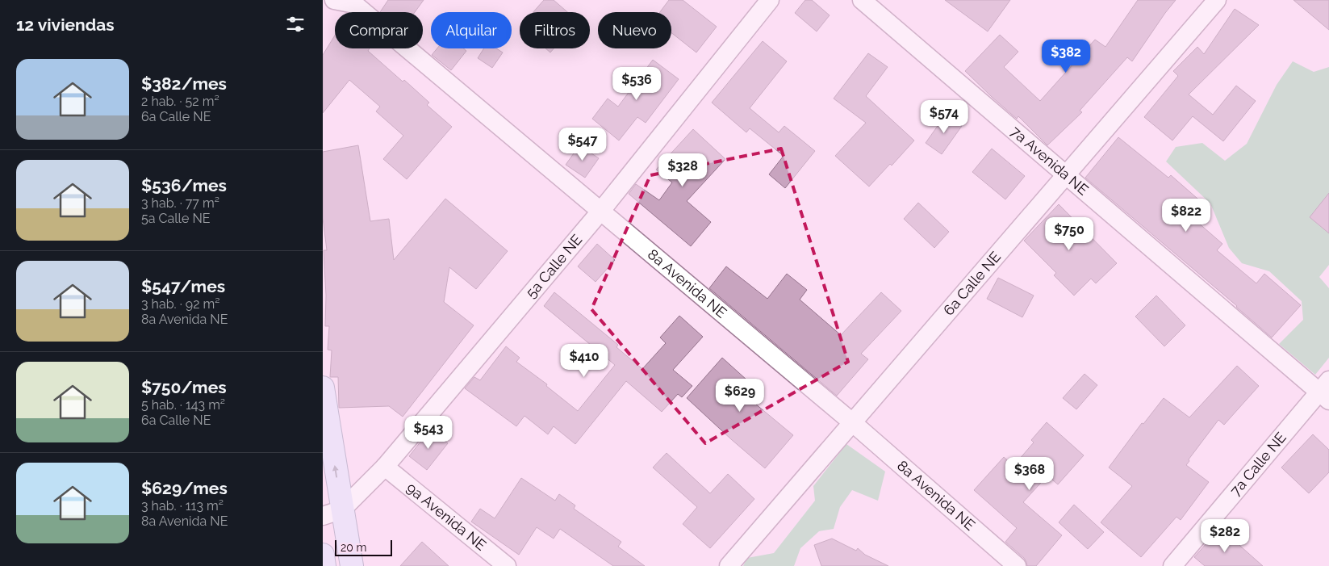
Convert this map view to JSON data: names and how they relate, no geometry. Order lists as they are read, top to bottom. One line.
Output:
{"streets":{"street":["7a Avenida NE","5a Calle NE","6a Calle NE","8a Avenida NE","7a Calle NE","9a Avenida NE"]},"crossings":[["7a Avenida NE","6a Calle NE"],["7a Avenida NE","7a Calle NE"],["5a Calle NE","8a Avenida NE"],["5a Calle NE","9a Avenida NE"],["6a Calle NE","8a Avenida NE"]],"scale_bar":"20 m","page":{"heading":"12 viviendas","chip":["Comprar","Alquilar","Filtros","Nuevo"],"price":["$382","$536","$574","$547","$328","$822","$750","$410","$629","$543","$368","$282"],"list":[{"name":"$382/mes","note":"2 hab. · 52 m² · 6a Calle NE"},{"name":"$536/mes","note":"3 hab. · 77 m² · 5a Calle NE"},{"name":"$547/mes","note":"3 hab. · 92 m² · 8a Avenida NE"},{"name":"$750/mes","note":"5 hab. · 143 m² · 6a Calle NE"},{"name":"$629/mes","note":"3 hab. · 113 m² · 8a Avenida NE"}],"scale":"20 m"}}
